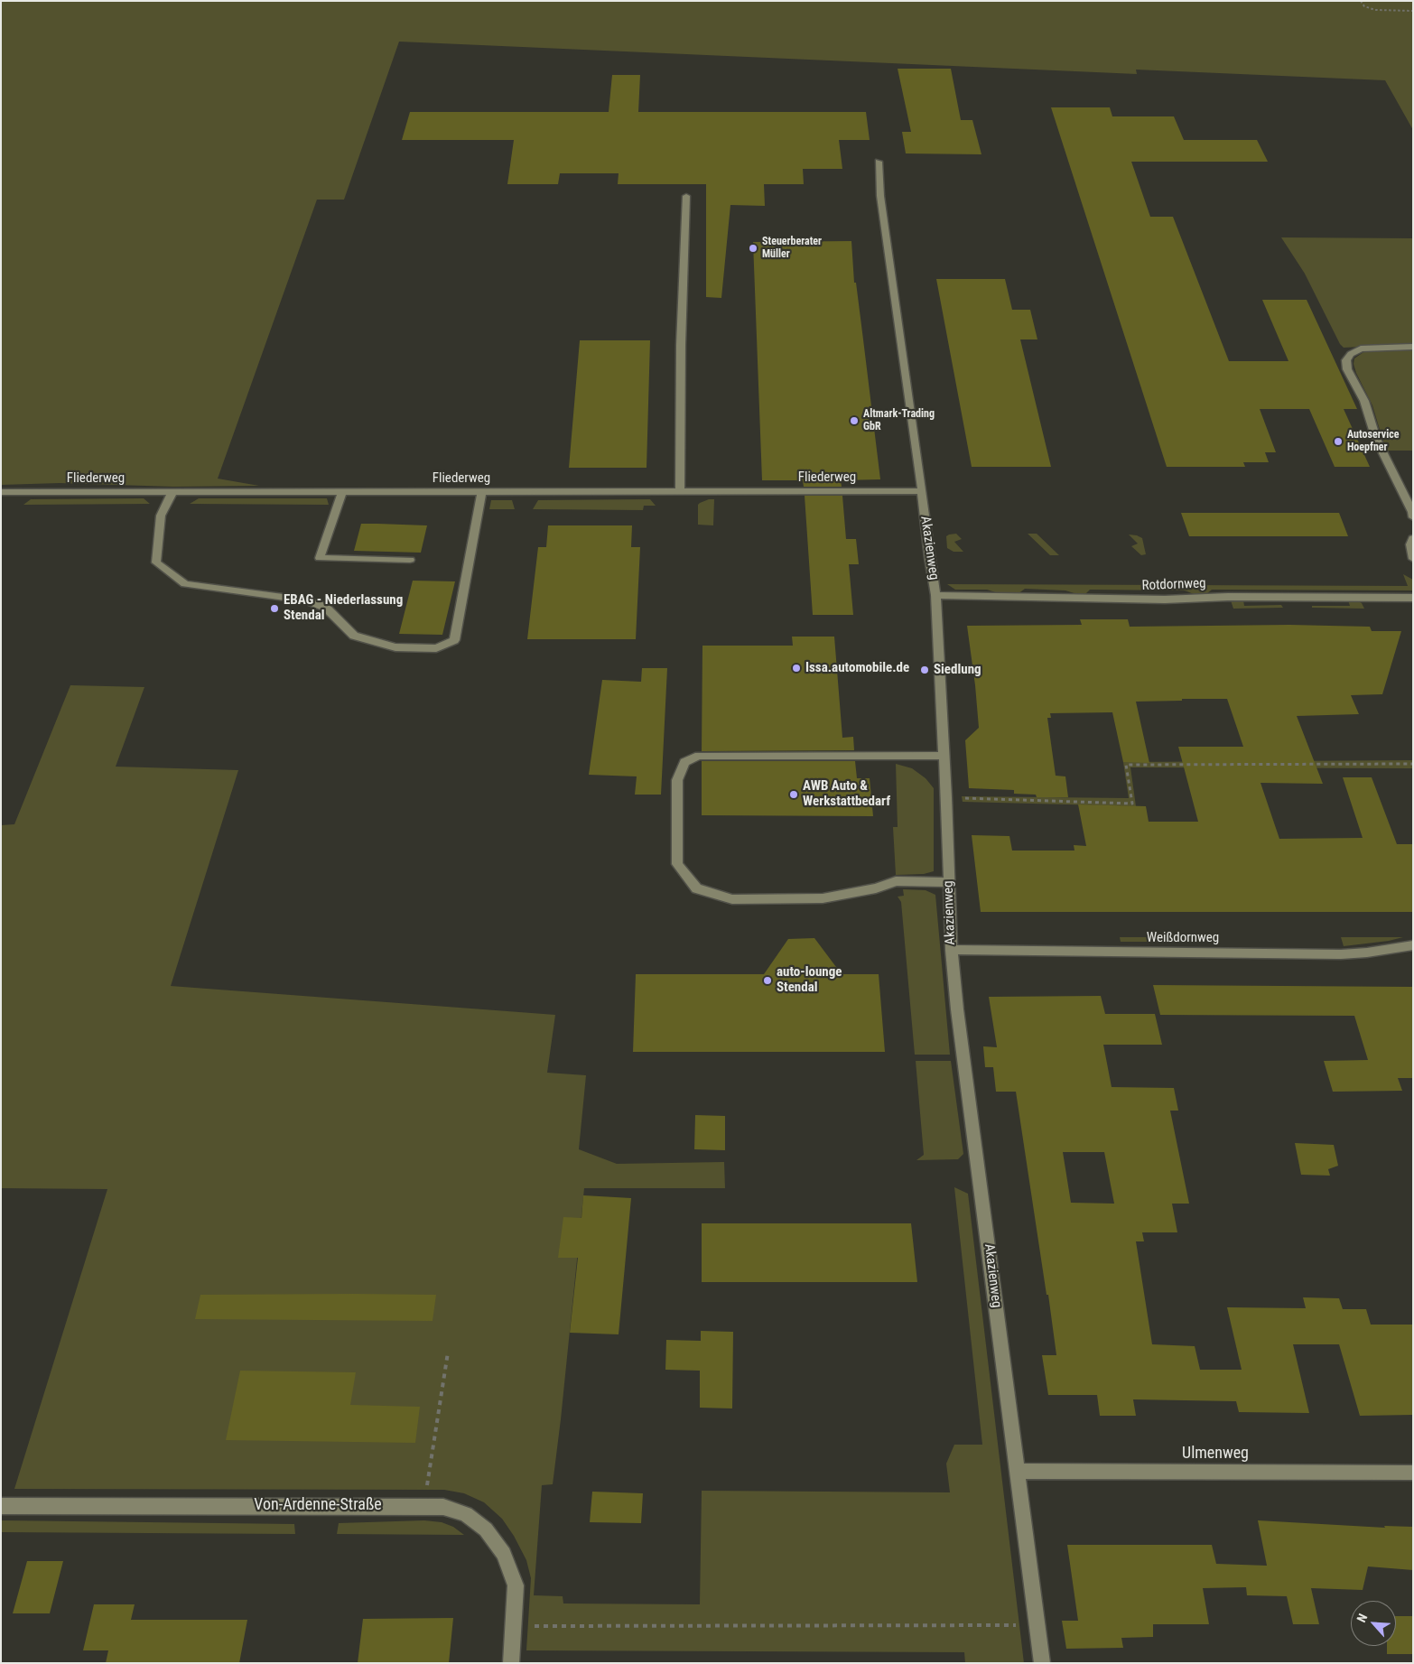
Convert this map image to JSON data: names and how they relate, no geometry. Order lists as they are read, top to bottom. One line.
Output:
{"streets":{"street":["Fliederweg","Akazienweg","Rotdornweg","Weißdornweg","Ulmenweg","Von-Ardenne-Straße"]},"crossings":[["Fliederweg","Akazienweg"],["Akazienweg","Rotdornweg"],["Akazienweg","Weißdornweg"],["Akazienweg","Ulmenweg"]],"places":["Steuerberater Müller","Altmark-Trading GbR","Autoservice Hoepfner","EBAG - Niederlassung Stendal","Issa.automobile.de","Siedlung","AWB Auto & Werkstattbedarf","auto-lounge Stendal"],"north":"top left"}
